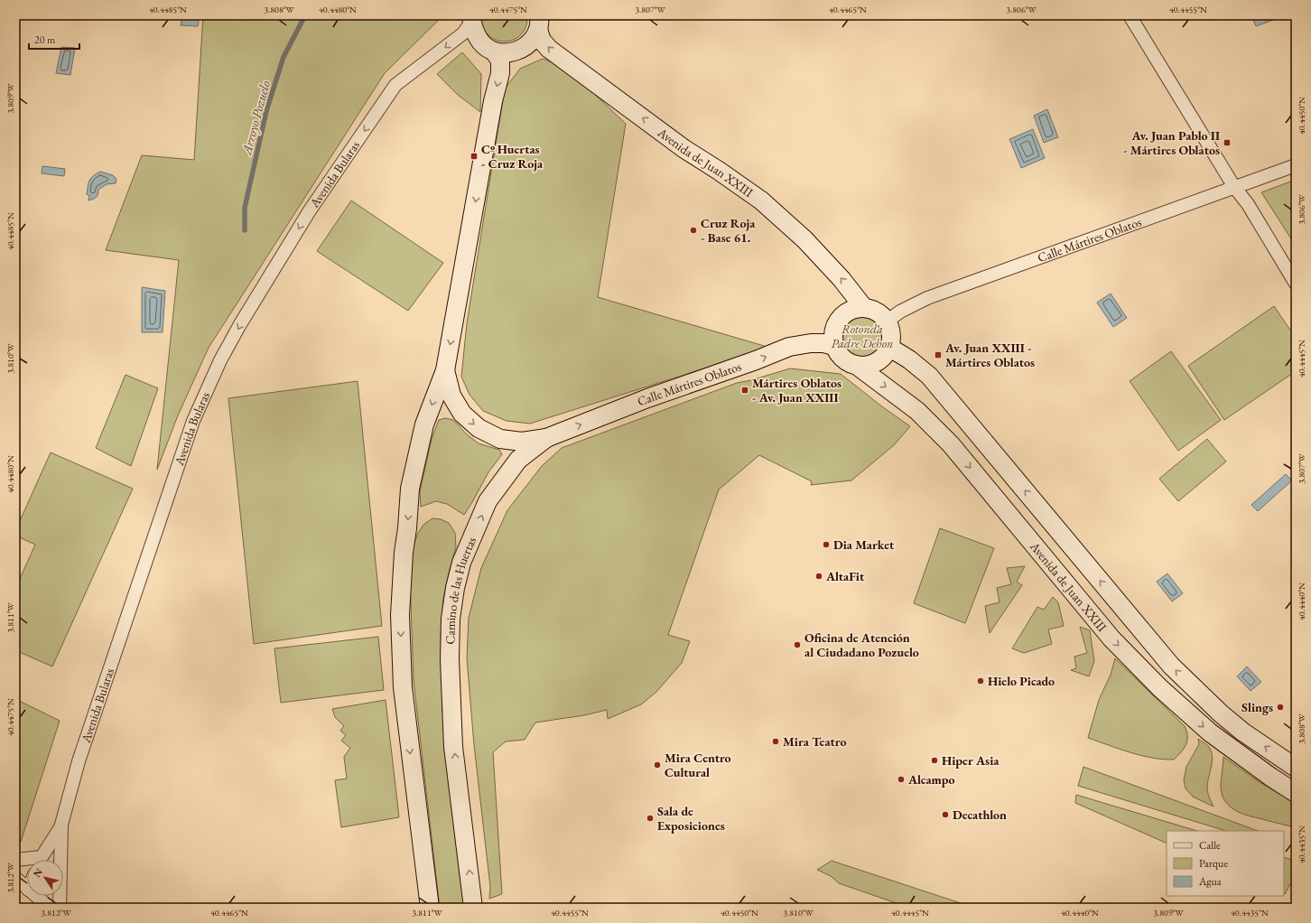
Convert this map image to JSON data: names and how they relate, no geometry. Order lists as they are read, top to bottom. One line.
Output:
{"streets":{"main road":["Avenida de Juan XXIII","Calle Mártires Oblatos","Camino de las Huertas"],"street":["Avenida Bularas"]},"crossings":[["Avenida de Juan XXIII","Calle Mártires Oblatos"],["Calle Mártires Oblatos","Camino de las Huertas"]],"one_way":["Avenida Bularas","Calle Mártires Oblatos"],"water":["Arroyo Pozuelo"],"parks":["Rotonda Padre Dehon"],"places":{"transit":["Av. Juan Pablo II - Mártires Oblatos","Cº Huertas - Cruz Roja","Av. Juan XXIII - Mártires Oblatos","Mártires Oblatos - Av. Juan XXIII"],"other":["Cruz Roja - Base 61.","Dia Market","AltaFit","Oficina de Atención al Ciudadano Pozuelo","Hielo Picado","Slings","Mira Teatro","Hiper Asia","Mira Centro Cultural","Alcampo","Decathlon","Sala de Exposiciones"]},"legend":["Calle","Parque","Agua"],"scale_bar":"20 m","north":"top left","coordinates":["40.4485°N","3.808°W","40.4480°N","40.4475°N","3.807°W","40.4465°N","3.806°W","40.4455°N","3.809°W","40.4450°N","3.810°W","40.4445°N","40.4440°N","3.811°W","40.4435°N","3.812°W"]}
